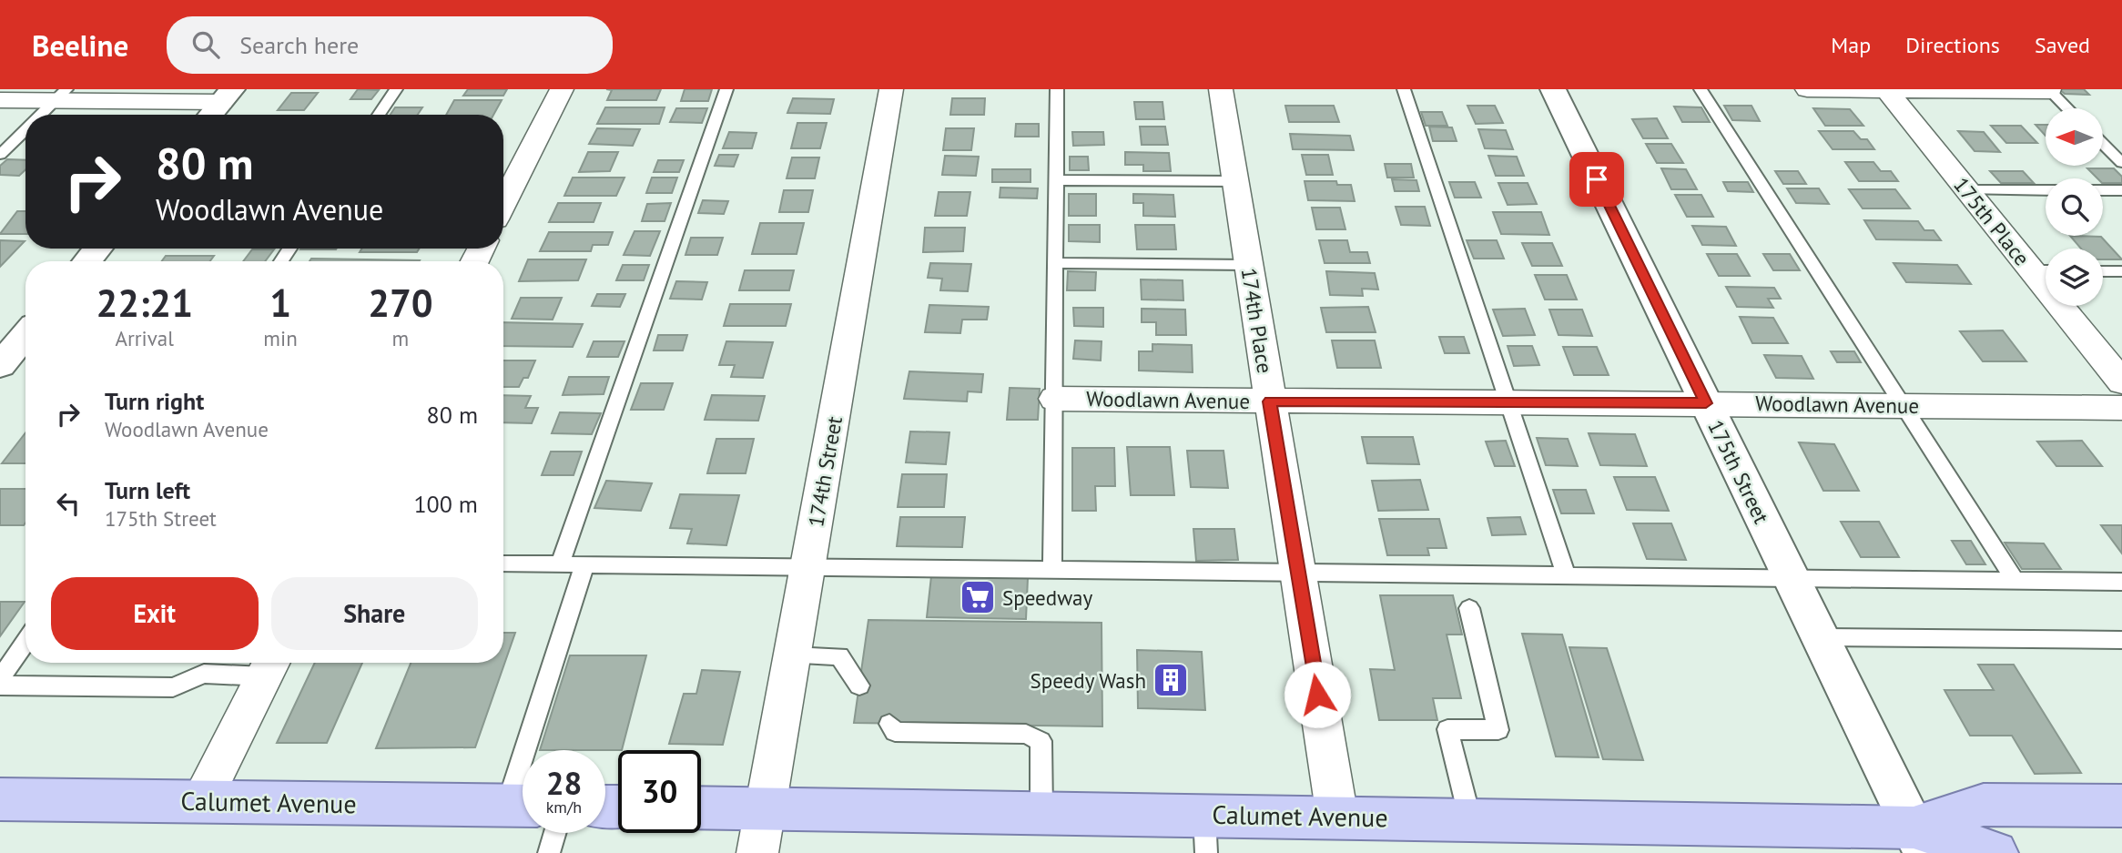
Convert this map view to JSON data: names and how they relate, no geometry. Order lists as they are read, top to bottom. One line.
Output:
{"streets":{"main road":["Calumet Avenue"],"street":["175th Place","174th Place","Woodlawn Avenue","174th Street","175th Street"]},"crossings":[["174th Place","Woodlawn Avenue"],["174th Place","Calumet Avenue"],["Woodlawn Avenue","175th Street"],["174th Street","Calumet Avenue"],["175th Street","Calumet Avenue"]],"places":{"supermarket":["Speedway"],"building":["Speedy Wash"]},"north":"left","page":{"header":"Beeline","search":"Search here","nav":["Map","Directions","Saved"],"turn":["80 m","Woodlawn Avenue"],"eta":["22:21","Arrival","1","min","270","m"],"list":[{"name":"Turn right","note":"Woodlawn Avenue","value":"80 m"},{"name":"Turn left","note":"175th Street","value":"100 m"}],"buttons":["Exit","Share"],"speed":"28 km/h","limit":"30"}}
